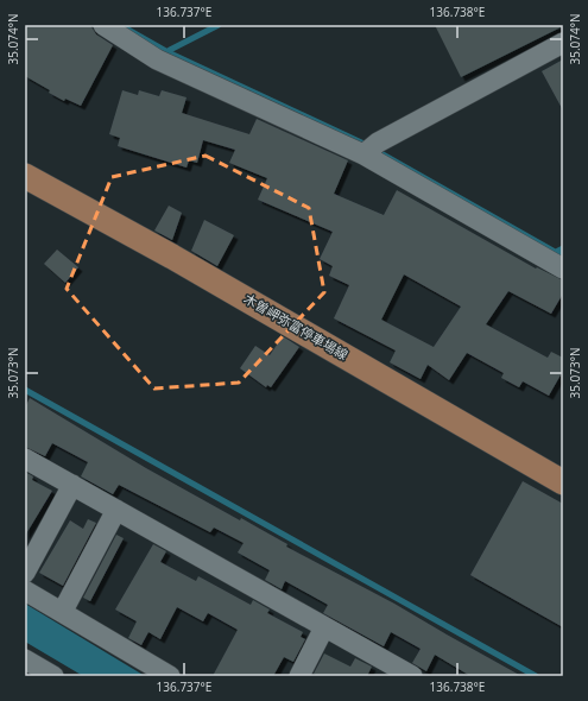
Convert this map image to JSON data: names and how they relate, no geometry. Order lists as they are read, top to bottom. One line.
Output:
{"streets":{"main road":["木曽岬弥富停車場線"]},"coordinates":["136.737°E","136.738°E","35.074°N","35.073°N"]}
